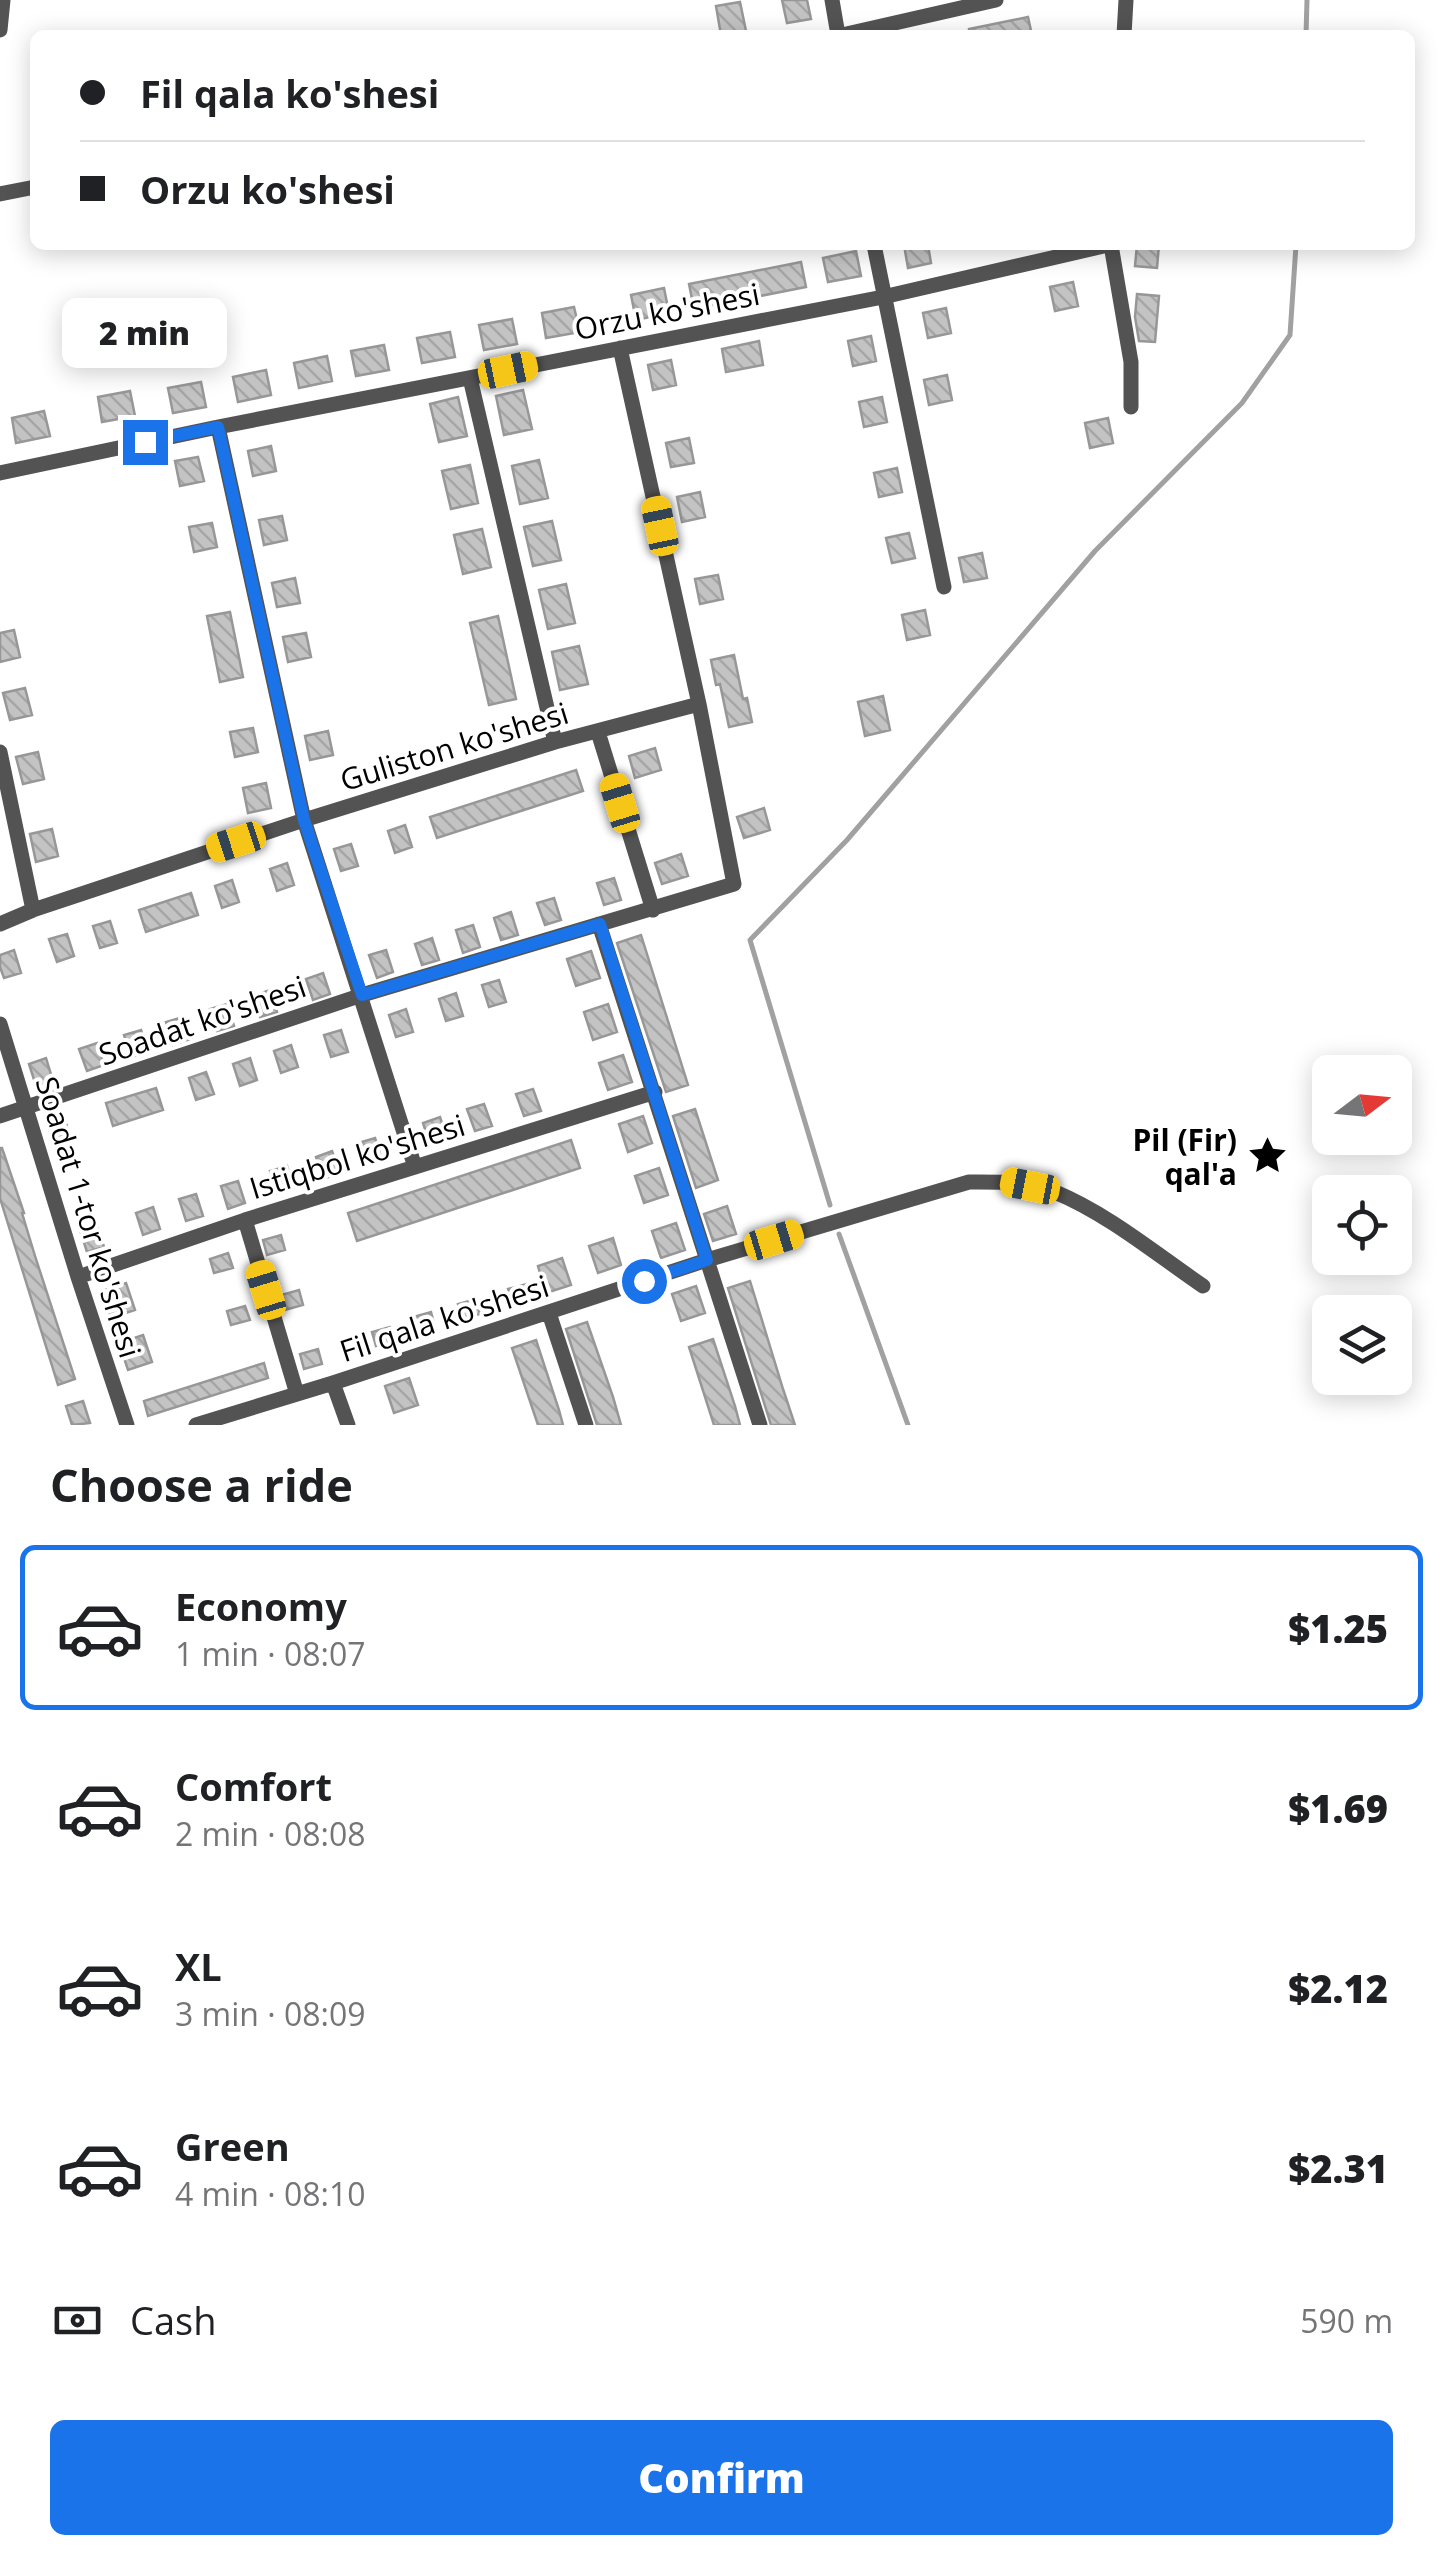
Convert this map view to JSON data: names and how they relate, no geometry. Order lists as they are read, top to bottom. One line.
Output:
{"streets":{"street":["Orzu ko'shesi","Guliston ko'shesi","Soadat ko'shesi","Istiqbol ko'shesi","Soadat 1-tor ko'shesi","Fil qala ko'shesi"]},"crossings":[["Guliston ko'shesi","Soadat ko'shesi"],["Soadat ko'shesi","Soadat 1-tor ko'shesi"],["Istiqbol ko'shesi","Soadat 1-tor ko'shesi"]],"places":{"place":["Pil (Fir) qal'a"]},"north":"right","page":{"banner":["Fil qala ko'shesi","Orzu ko'shesi"],"bubble":"2 min","heading":"Choose a ride","list":[{"name":"Economy","note":"1 min · 08:07","value":"$1.25"},{"name":"Comfort","note":"2 min · 08:08","value":"$1.69"},{"name":"XL","note":"3 min · 08:09","value":"$2.12"},{"name":"Green","note":"4 min · 08:10","value":"$2.31"}],"pay":["Cash","590 m"],"buttons":"Confirm"}}
